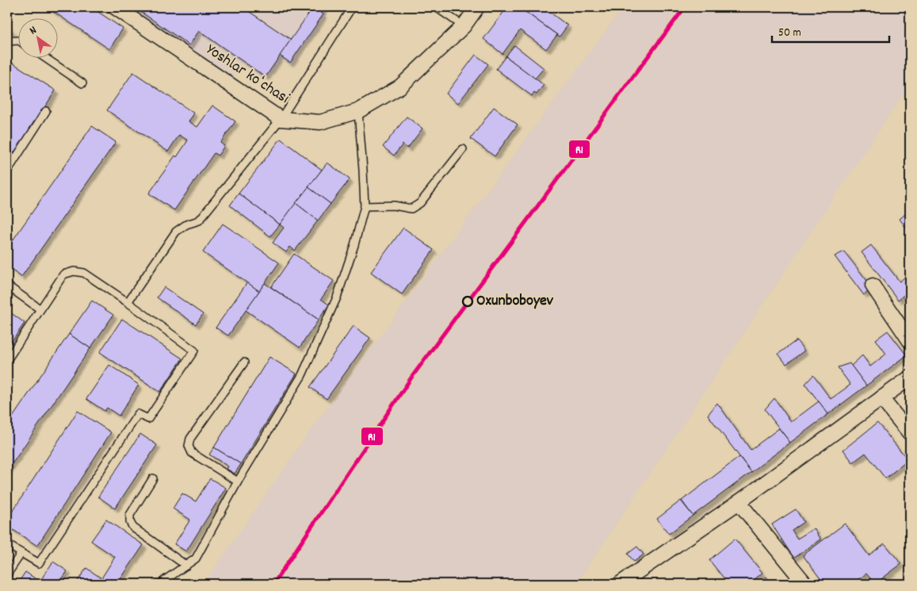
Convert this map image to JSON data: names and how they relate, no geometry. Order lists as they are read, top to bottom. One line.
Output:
{"streets":{"street":["Yoshlar koʻchasi"]},"places":["Oxunboboyev"],"lines":["transit line R1"],"scale_bar":"50 m","north":"top left"}
